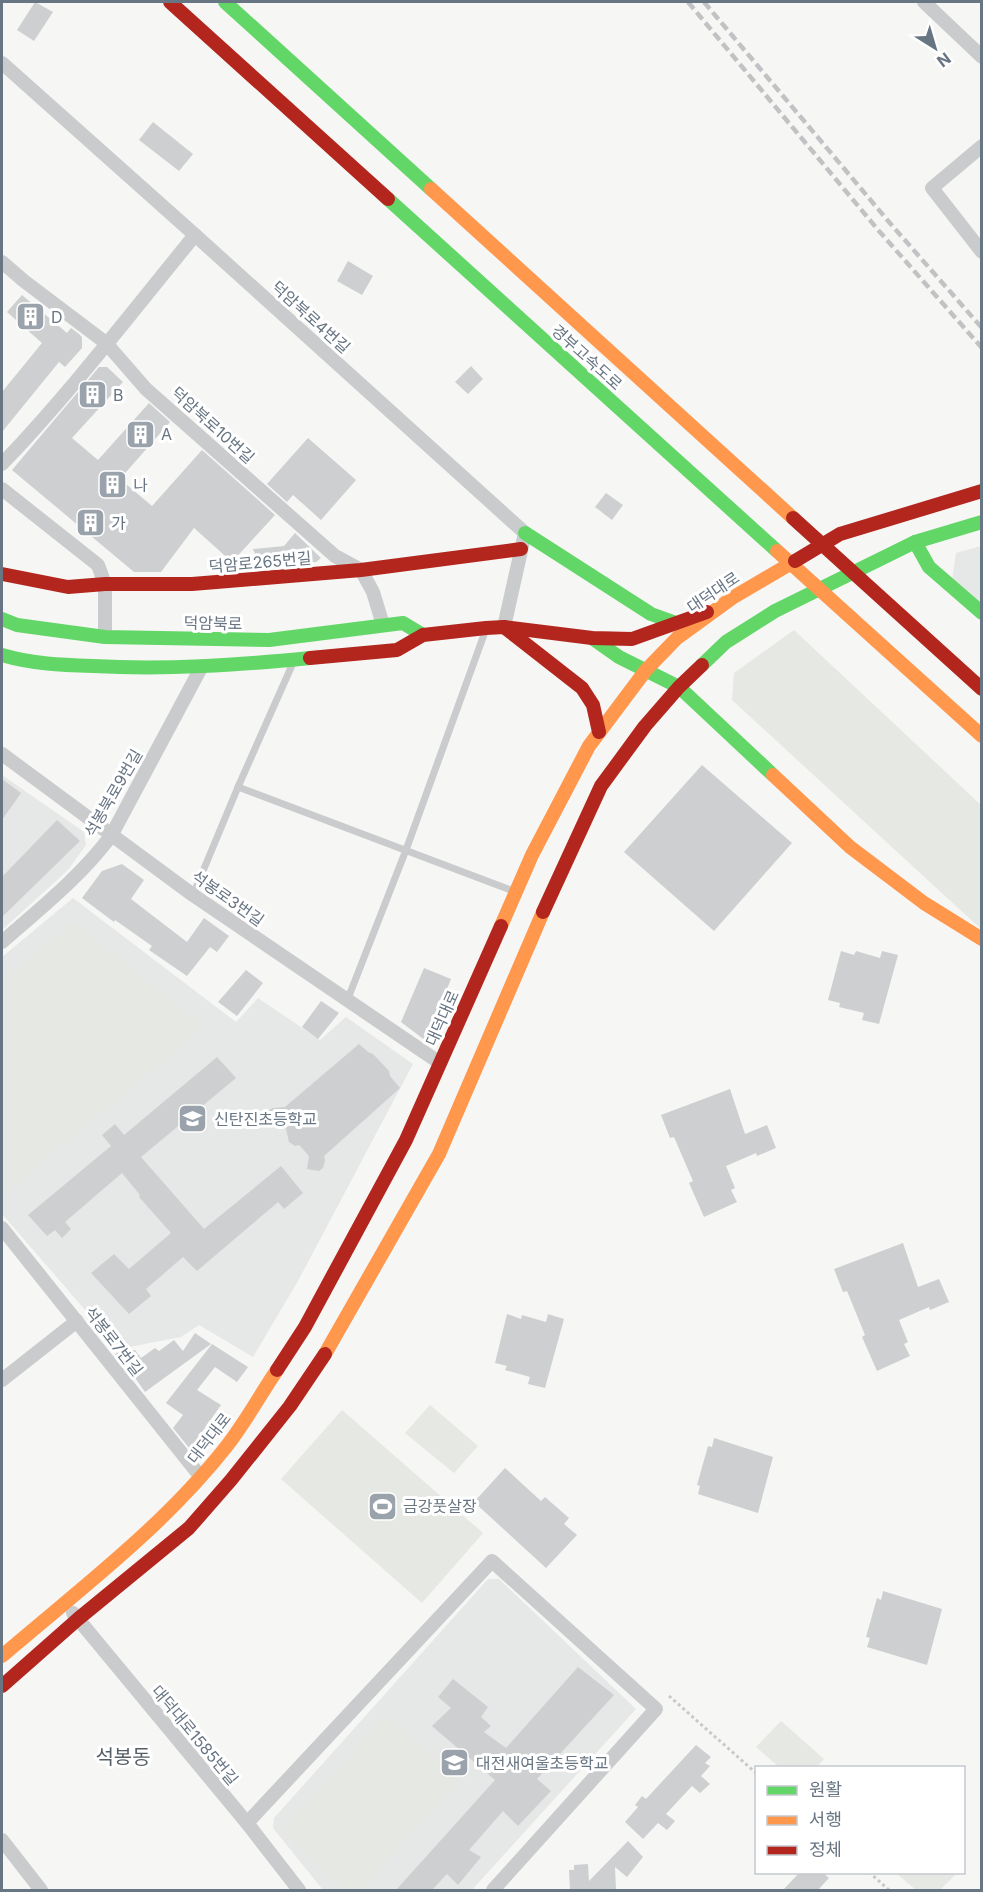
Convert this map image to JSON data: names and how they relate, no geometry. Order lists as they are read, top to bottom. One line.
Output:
{"streets":{"main road":["경부고속도로","덕암로265번길","대덕대로","덕암북로"],"street":["덕암북로4번길","덕암북로10번길","석봉북로9번길","석봉로3번길","석봉로7번길","대덕대로1585번길"]},"crossings":[["덕암북로10번길","덕암로265번길"],["대덕대로","덕암북로"],["대덕대로","석봉로3번길"],["대덕대로","석봉로7번길"],["대덕대로","대덕대로1585번길"],["덕암북로","석봉북로9번길"],["석봉북로9번길","석봉로3번길"]],"districts":["석봉동"],"places":{"building":["D","B","A","나","가"],"school or university":["신탄진초등학교","대전새여울초등학교"],"sports":["금강풋살장"]},"legend":["원활","서행","정체"],"north":"bottom right"}
